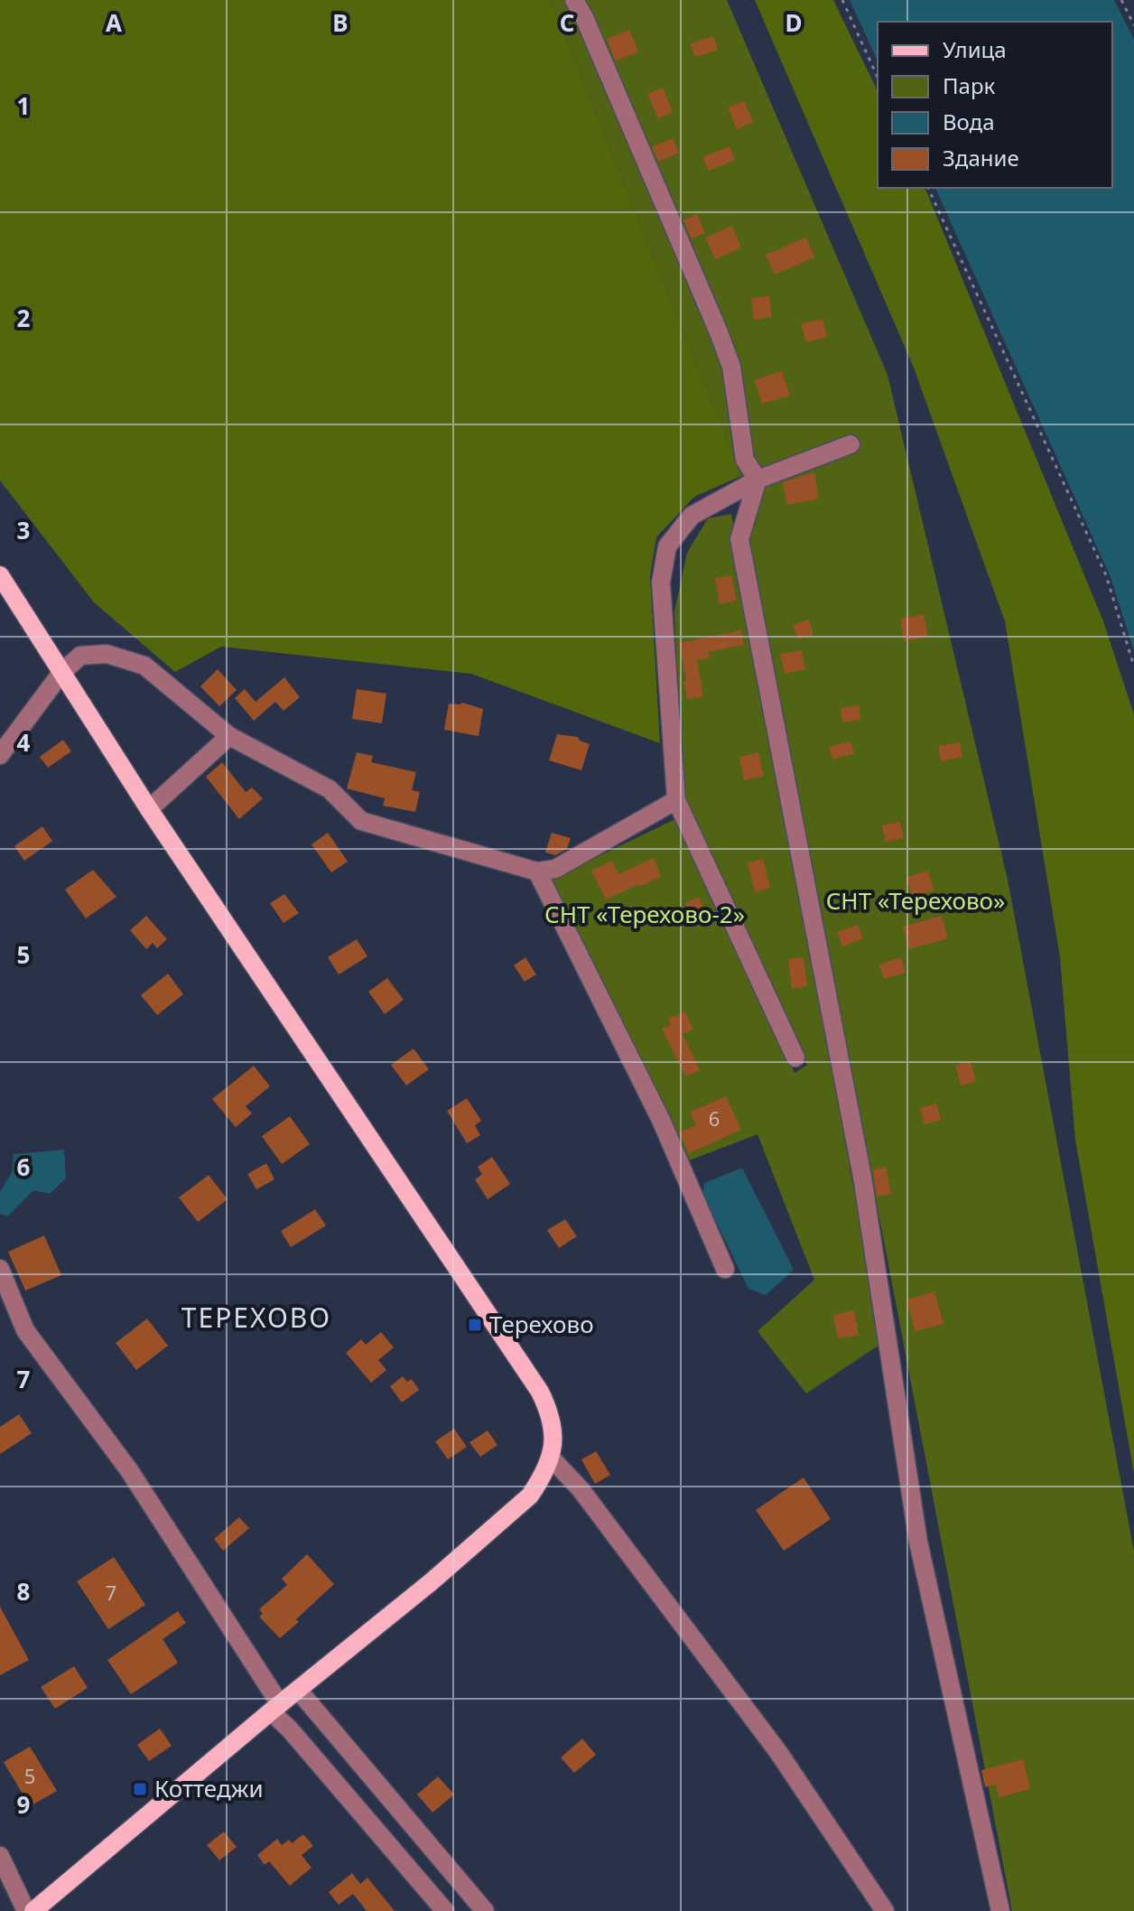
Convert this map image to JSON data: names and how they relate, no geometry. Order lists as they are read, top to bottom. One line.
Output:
{"districts":["ТЕРЕХОВО"],"parks":["СНТ «Терехово»","СНТ «Терехово-2»"],"places":{"transit":["Терехово","Коттеджи"]},"house_numbers":["6","7","5"],"legend":["Улица","Парк","Вода","Здание"],"grid":{"columns":["A","B","C","D"],"rows":["1","2","3","4","5","6","7","8","9"]}}
